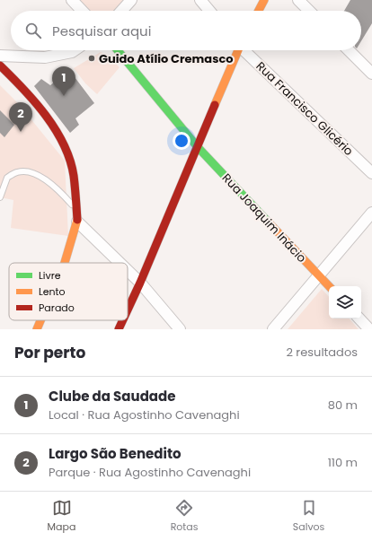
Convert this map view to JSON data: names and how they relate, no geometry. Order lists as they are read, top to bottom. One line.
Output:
{"streets":{"street":["Rua Francisco Glicério","Rua Joaquim Inácio"]},"places":["Guido Atílio Cremasco"],"legend":["Livre","Lento","Parado"],"page":{"search":"Pesquisar aqui","pins":["1","2"],"heading":["Por perto","2 resultados"],"list":[{"mark":"1","name":"Clube da Saudade","note":"Local · Rua Agostinho Cavenaghi","value":"80 m"},{"mark":"2","name":"Largo São Benedito","note":"Parque · Rua Agostinho Cavenaghi","value":"110 m"}],"nav":["Mapa","Rotas","Salvos"]}}
